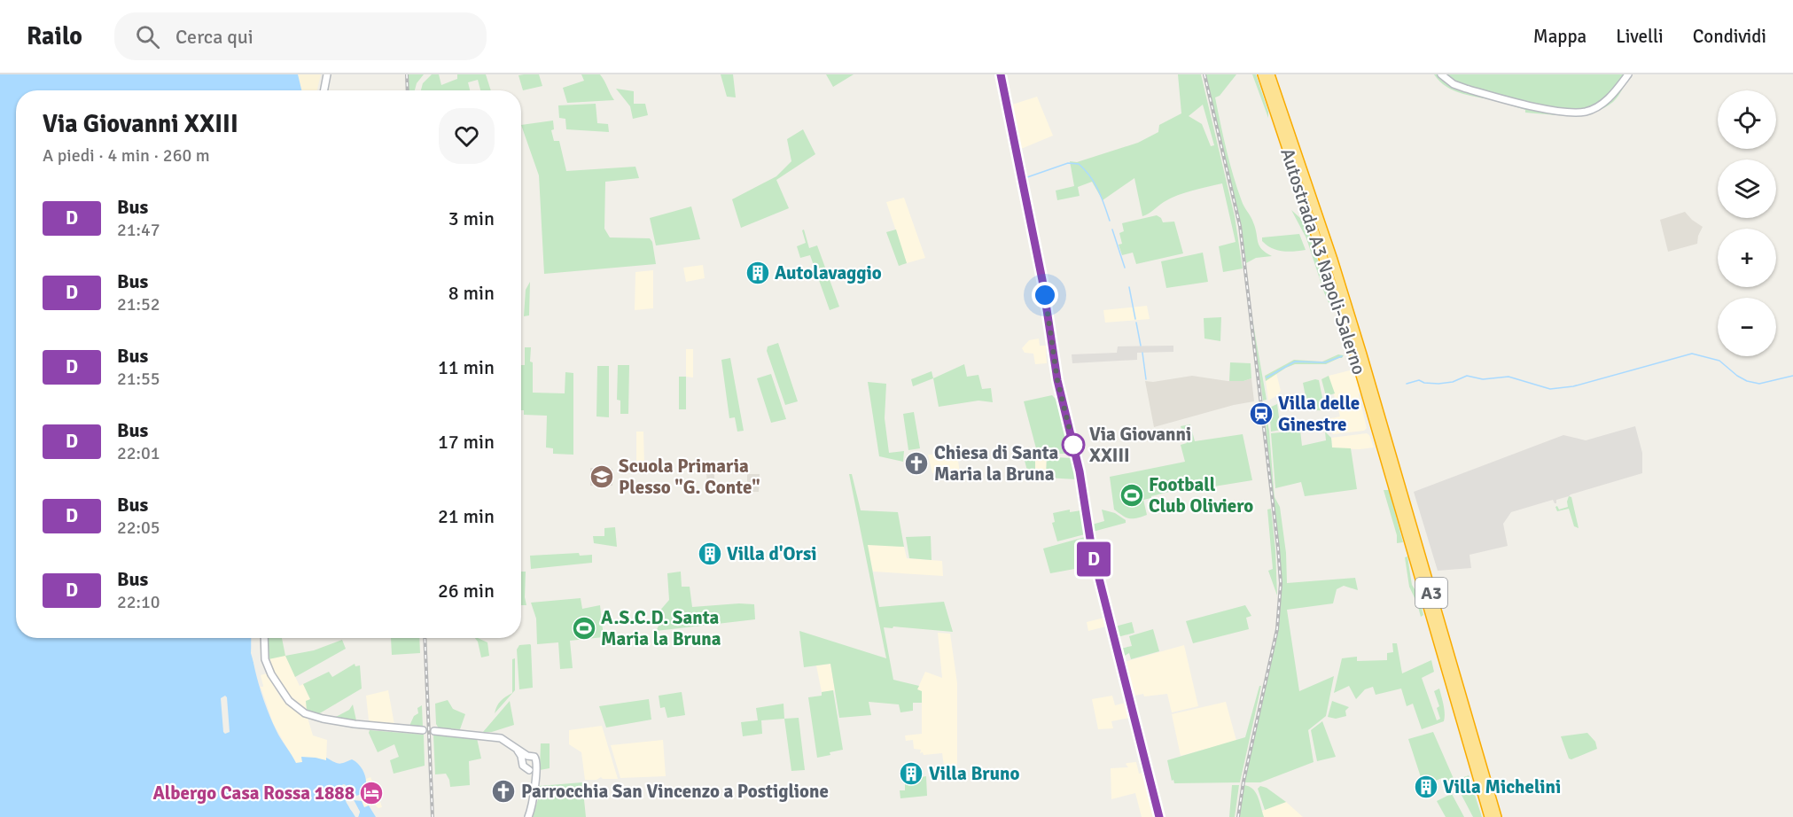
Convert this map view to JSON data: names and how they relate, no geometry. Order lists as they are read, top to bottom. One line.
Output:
{"streets":{"highway":["Autostrada A3 Napoli-Salerno","A3"]},"places":{"building":["Autolavaggio","Villa d'Orsi","Villa Bruno","Villa Michelini"],"station":["Villa delle Ginestre"],"other":["Via Giovanni XXIII"],"church":["Chiesa di Santa Maria la Bruna","Parrocchia San Vincenzo a Postiglione"],"school or university":["Scuola Primaria Plesso \"G. Conte\""],"sports":["Football Club Oliviero","A.S.C.D. Santa Maria la Bruna"],"hotel":["Albergo Casa Rossa 1888"]},"lines":["bus line D"],"page":{"header":"Railo","search":"Cerca qui","nav":["Mappa","Livelli","Condividi"],"on_map":"D","map_buttons":["+","−"],"heading":["Via Giovanni XXIII","A piedi · 4 min · 260 m"],"list":[{"mark":"D","name":"Bus","note":"21:47","value":"3 min"},{"mark":"D","name":"Bus","note":"21:52","value":"8 min"},{"mark":"D","name":"Bus","note":"21:55","value":"11 min"},{"mark":"D","name":"Bus","note":"22:01","value":"17 min"},{"mark":"D","name":"Bus","note":"22:05","value":"21 min"},{"mark":"D","name":"Bus","note":"22:10","value":"26 min"}]}}
